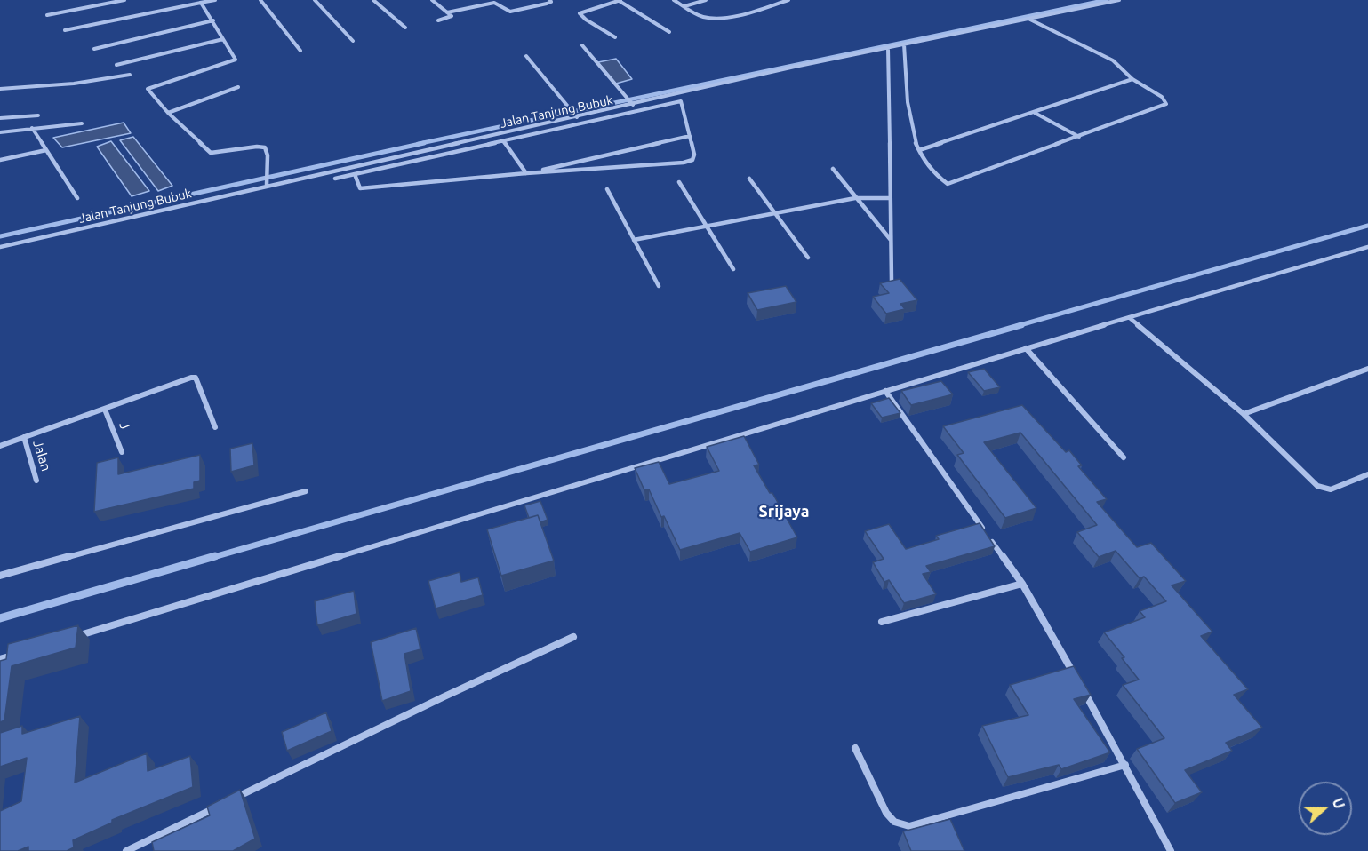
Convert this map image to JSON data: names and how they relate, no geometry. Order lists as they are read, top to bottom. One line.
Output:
{"streets":{"street":["Jalan Tanjung Bubuk","J","Jalan"]},"districts":["Srijaya"],"north":"right"}
